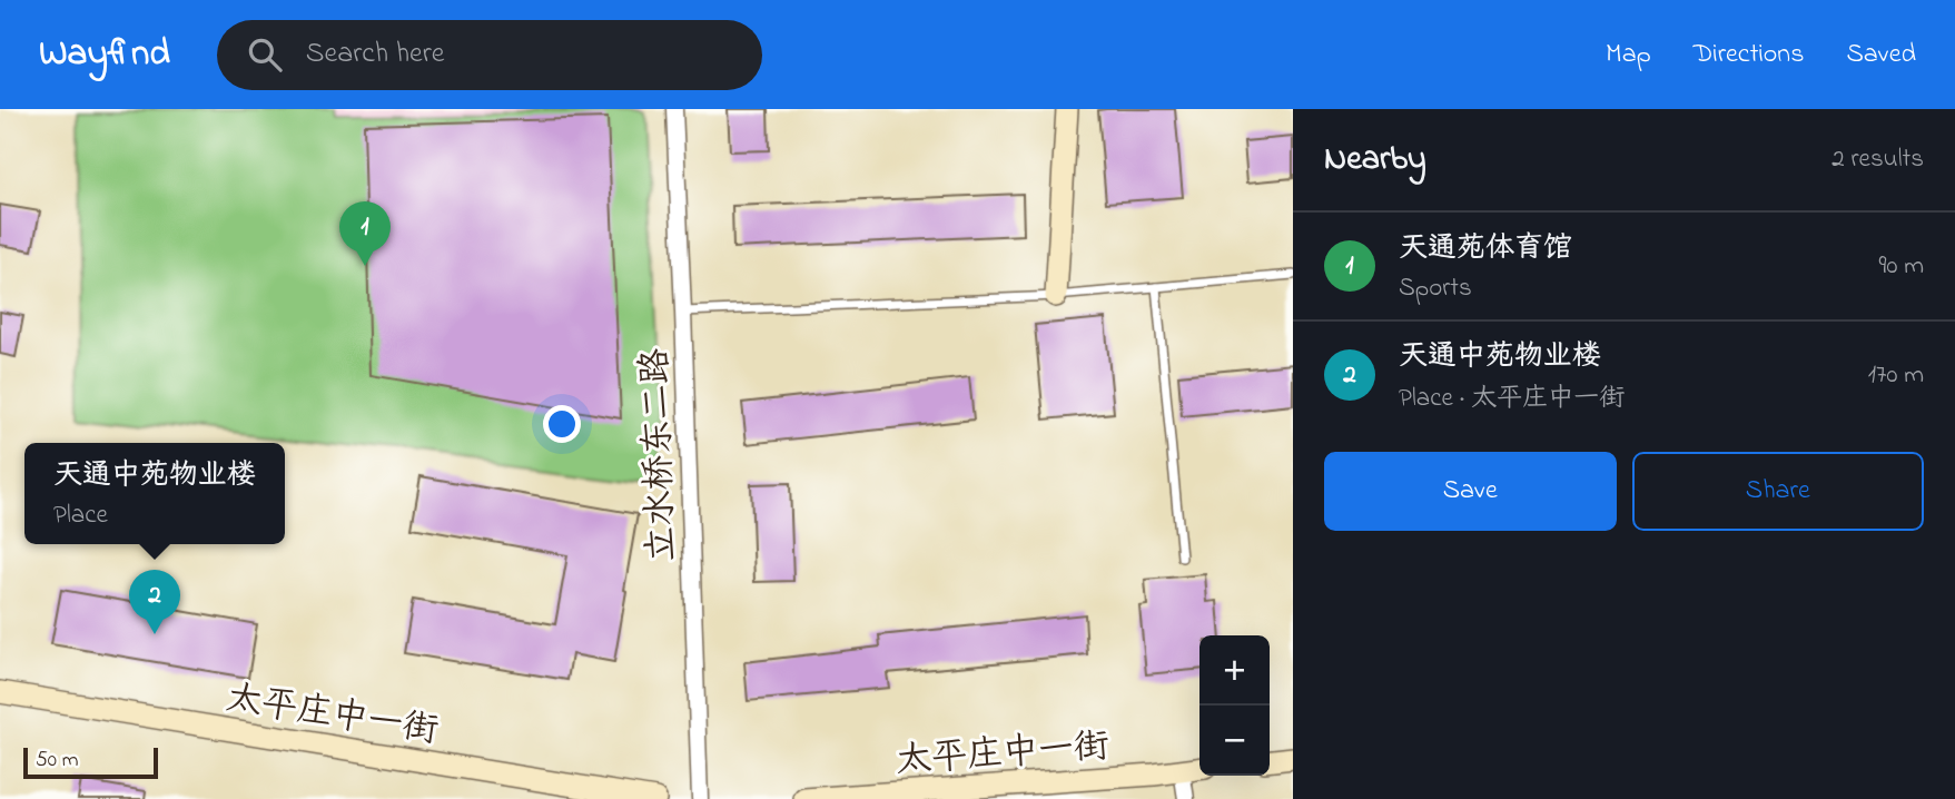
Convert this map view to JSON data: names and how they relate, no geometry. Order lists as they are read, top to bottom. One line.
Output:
{"streets":{"street":["立水桥东二路","太平庄中一街"]},"scale_bar":"50 m","page":{"header":"Wayfind","search":"Search here","nav":["Map","Directions","Saved"],"heading":["Nearby","2 results"],"pins":["1","2"],"list":[{"mark":"1","name":"天通苑体育馆","note":"Sports","value":"90 m"},{"mark":"2","name":"天通中苑物业楼","note":"Place · 太平庄中一街","value":"170 m"}],"buttons":["Save","Share"],"popup":["天通中苑物业楼","Place"],"map_buttons":["+","−"],"scale":"50 m"}}
